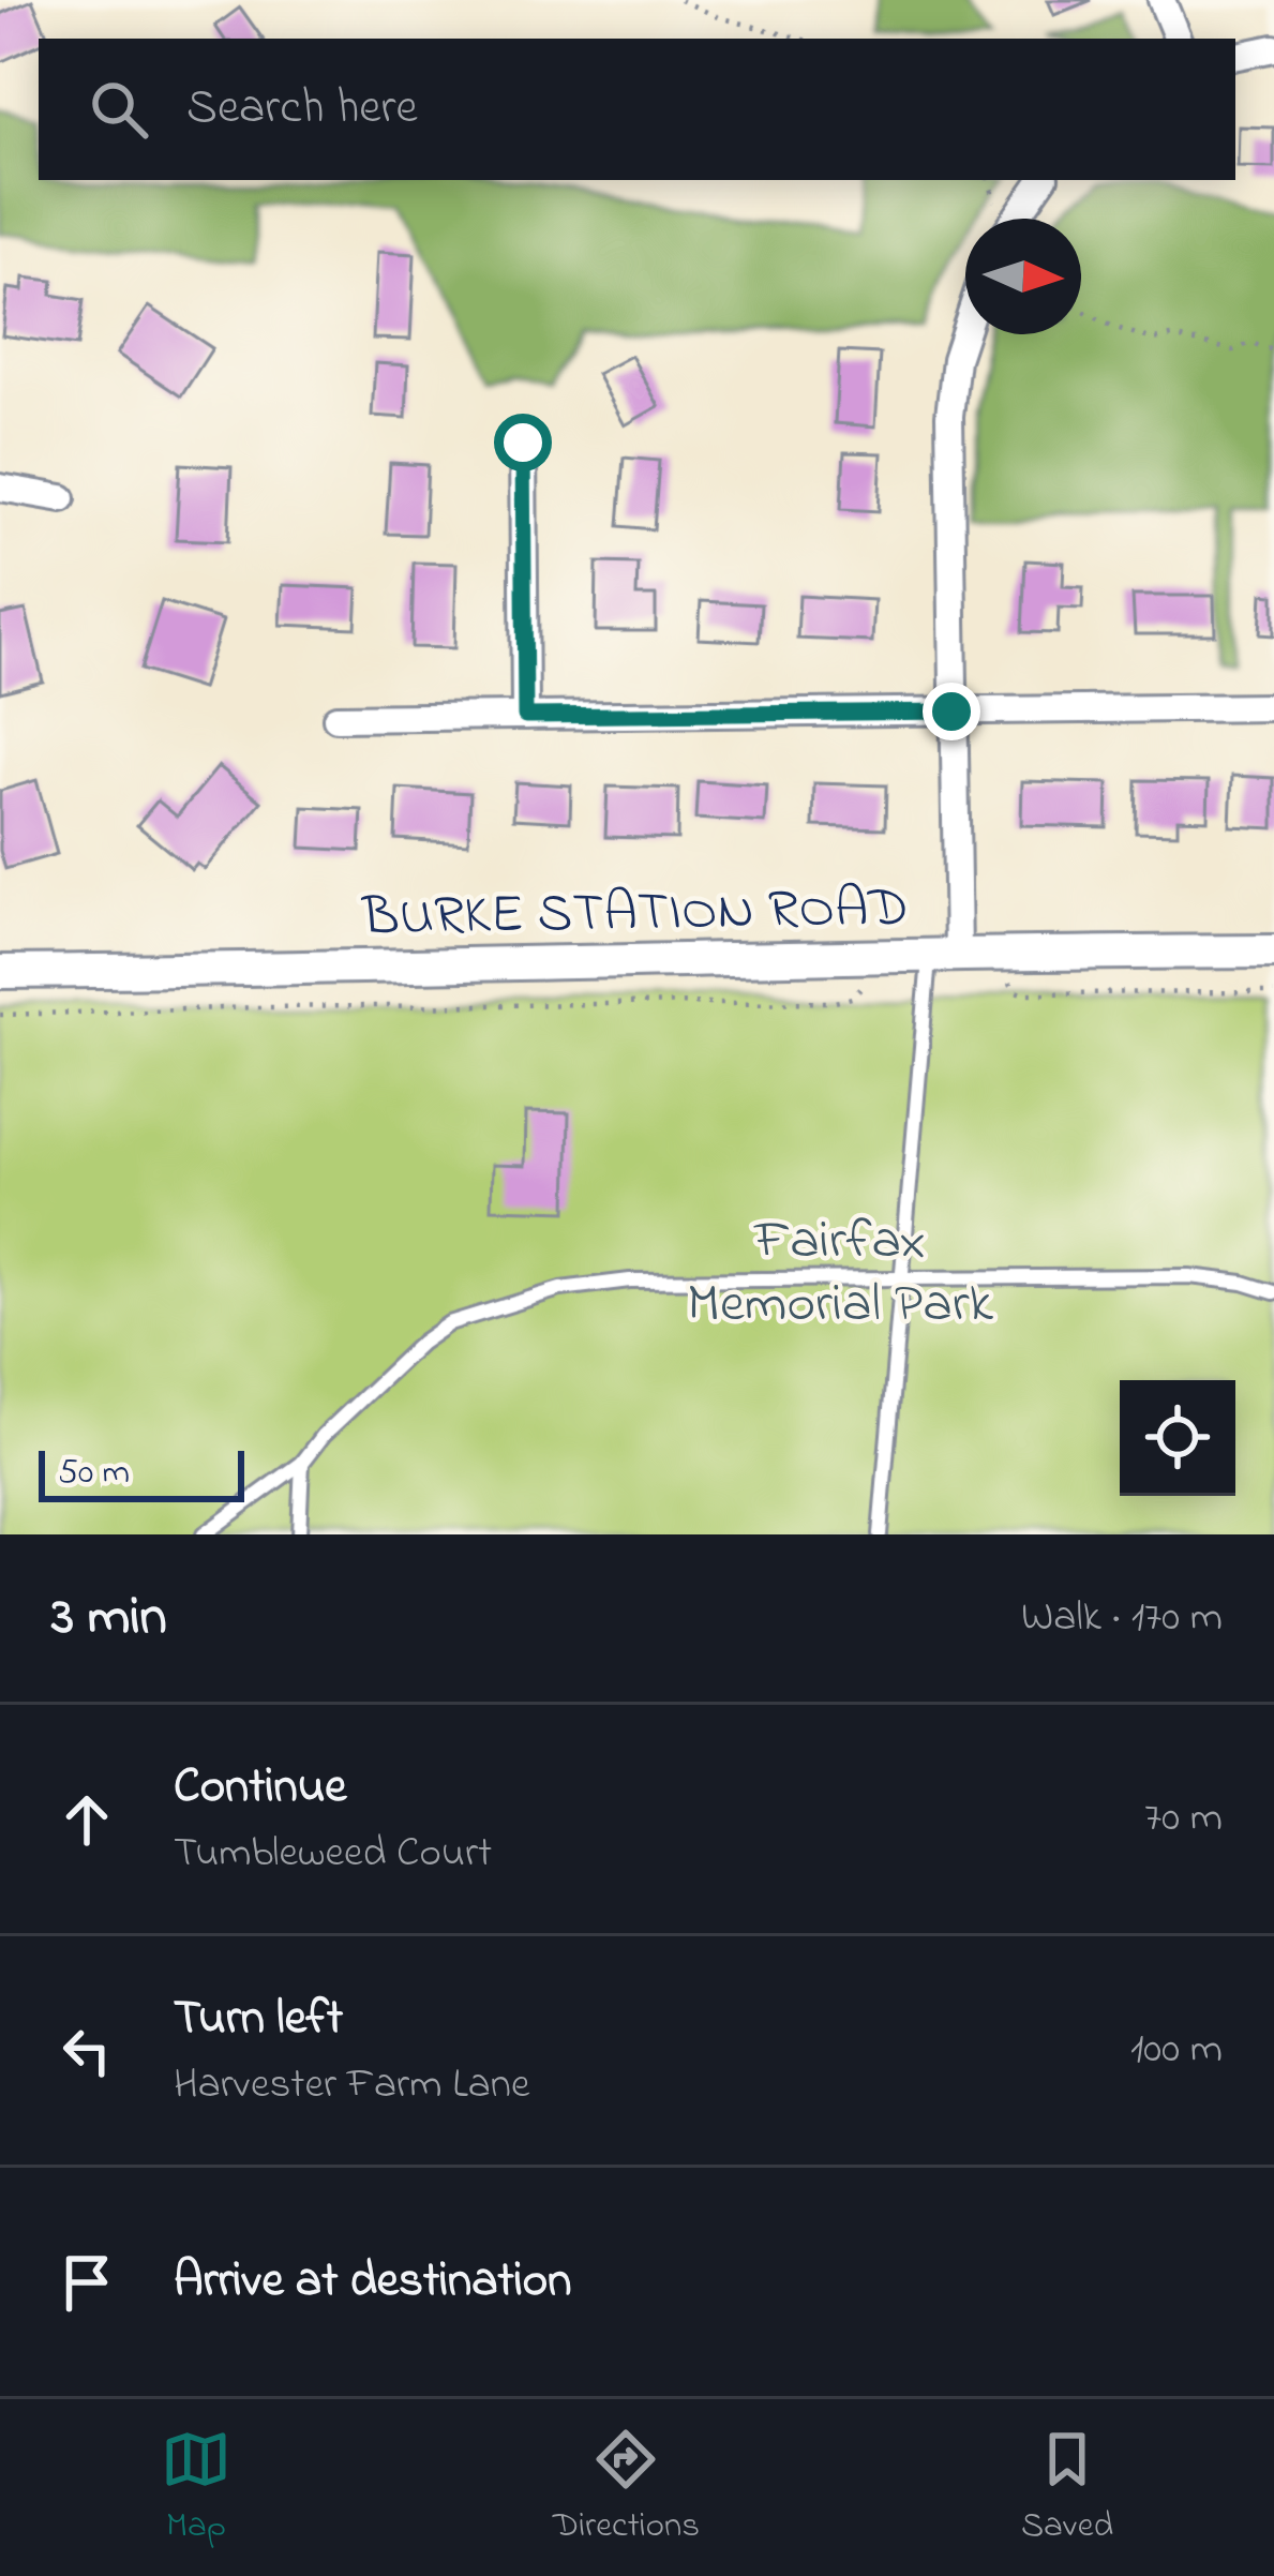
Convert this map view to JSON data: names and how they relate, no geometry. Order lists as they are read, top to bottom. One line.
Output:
{"streets":{"street":["BURKE STATION ROAD"]},"parks":["Fairfax Memorial Park"],"scale_bar":"50 m","north":"right","page":{"search":"Search here","scale":"50 m","heading":["3 min","Walk · 170 m"],"list":[["Continue","Tumbleweed Court","70 m"],["Turn left","Harvester Farm Lane","100 m"],"Arrive at destination"],"nav":["Map","Directions","Saved"]}}
